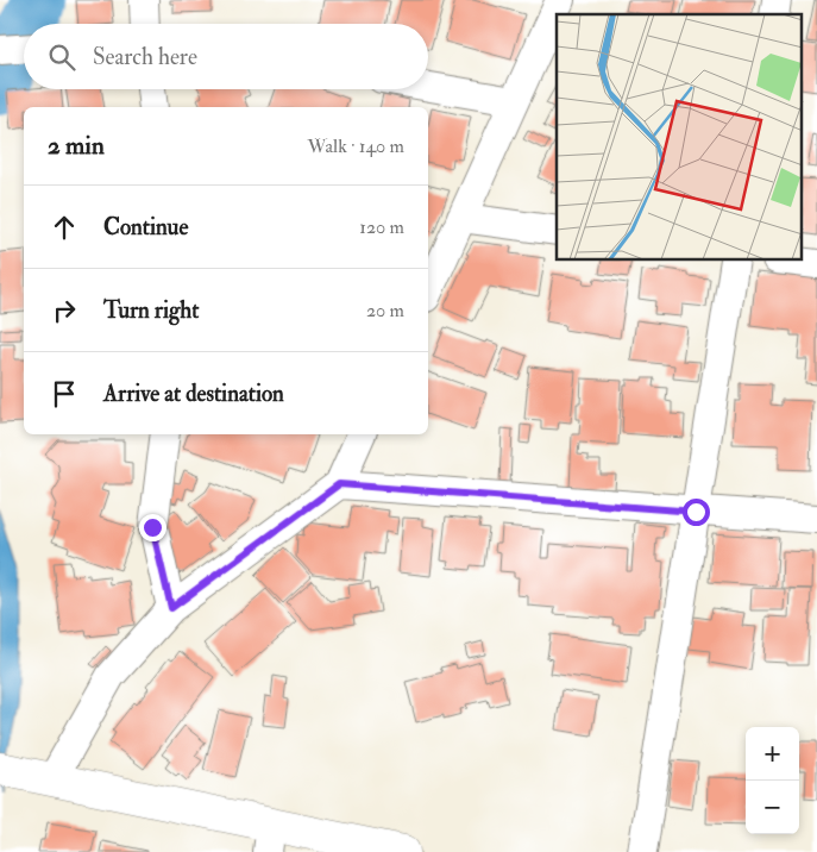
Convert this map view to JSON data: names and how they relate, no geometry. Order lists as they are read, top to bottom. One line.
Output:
{"page":{"search":"Search here","heading":["2 min","Walk · 140 m"],"list":[["Continue","120 m"],["Turn right","20 m"],"Arrive at destination"],"map_buttons":["+","−"]}}
